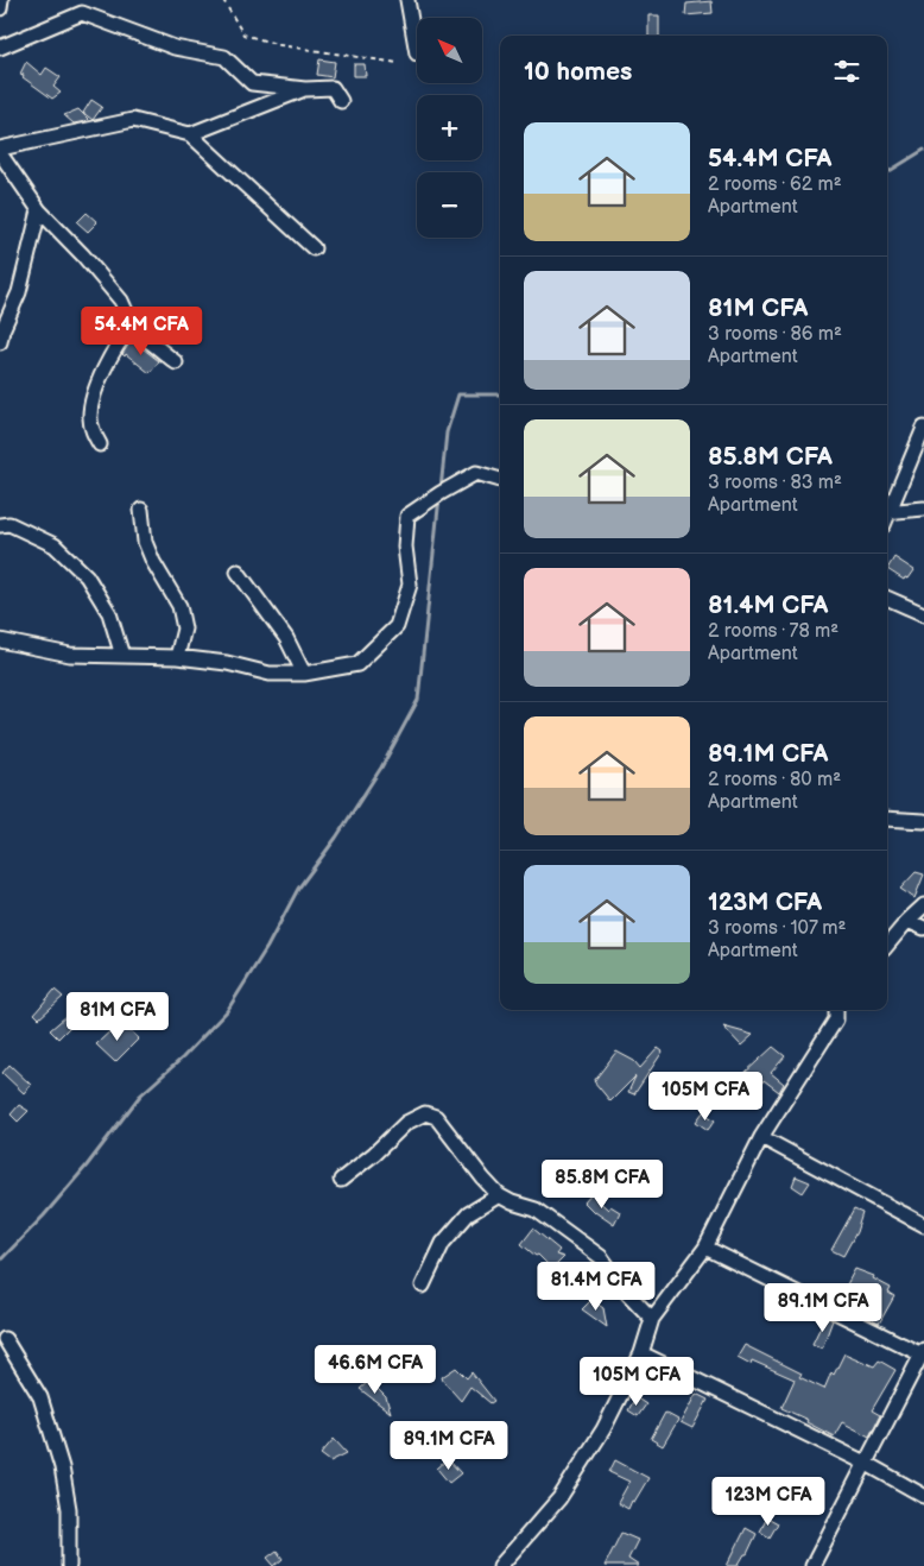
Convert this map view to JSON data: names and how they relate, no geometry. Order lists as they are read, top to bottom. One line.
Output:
{"north":"top left","page":{"map_buttons":["+","−"],"heading":"10 homes","list":[{"name":"54.4M CFA","note":"2 rooms · 62 m² · Apartment"},{"name":"81M CFA","note":"3 rooms · 86 m² · Apartment"},{"name":"85.8M CFA","note":"3 rooms · 83 m² · Apartment"},{"name":"81.4M CFA","note":"2 rooms · 78 m² · Apartment"},{"name":"89.1M CFA","note":"2 rooms · 80 m² · Apartment"},{"name":"123M CFA","note":"3 rooms · 107 m² · Apartment"}],"price":["54.4M CFA","81M CFA","105M CFA","85.8M CFA","81.4M CFA","89.1M CFA","46.6M CFA","105M CFA","89.1M CFA","123M CFA"]}}
